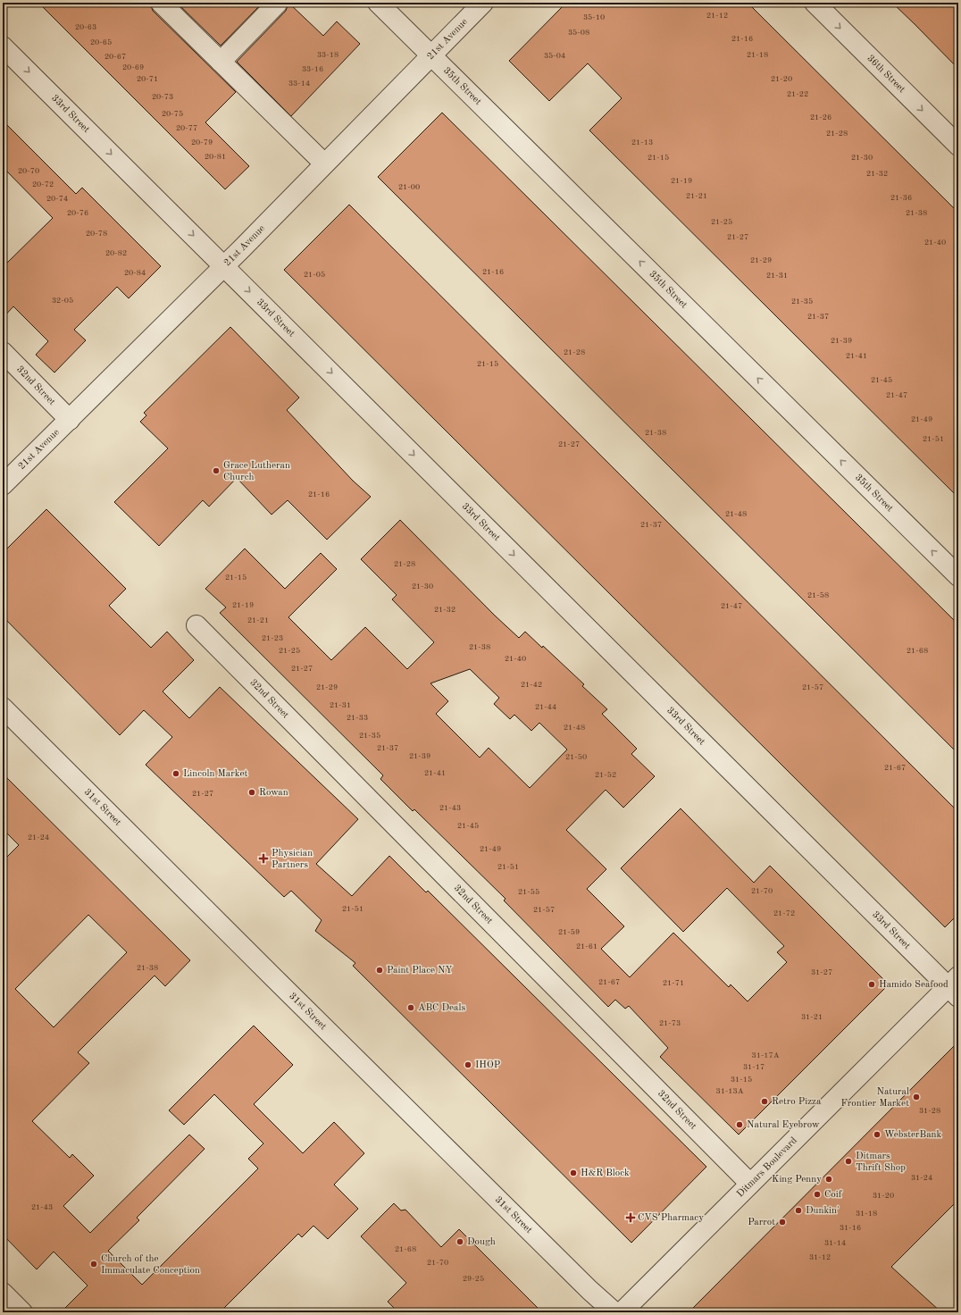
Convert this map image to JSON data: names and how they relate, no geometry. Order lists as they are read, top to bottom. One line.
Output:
{"streets":{"street":["21st Avenue","36th Street","35th Street","33rd Street","32nd Street","31st Street","Ditmars Boulevard"]},"crossings":[["21st Avenue","35th Street"],["21st Avenue","33rd Street"],["21st Avenue","32nd Street"],["33rd Street","Ditmars Boulevard"],["32nd Street","Ditmars Boulevard"]],"one_way":["36th Street","35th Street","33rd Street"],"places":{"other":["Grace Lutheran Church","Lincoln Market","Rowan","Paint Place NY","Hamido Seafood","ABC Deals","IHOP","Natural Frontier Market","Retro Pizza","Natural Eyebrow","WebsterBank","Ditmars Thrift Shop","H&R Block","King Penny","Coif","Dunkin'","Parrot","Dough","Church of the Immaculate Conception"],"health":["Physician Partners","CVS Pharmacy"]},"house_numbers":["21-12","35-10","20-63","35-08","21-16","20-65","33-18","21-18","35-04","20-67","20-69","33-16","20-71","21-20","33-14","21-22","20-73","20-75","21-26","20-77","21-28","20-79","21-13","20-81","21-15","21-30","20-70","21-32","21-19","20-72","21-00","21-21","21-36","20-74","20-76","21-38","21-25","20-78","21-27","21-40","20-82","21-29","21-16","20-84","21-05","21-31","32-05","21-35","21-37","21-39","21-28","21-41","21-15","21-45","21-47","21-49","21-38","21-51","21-27","21-16","21-48","21-37","21-28","21-15","21-30","21-58","21-19","21-47","21-32","21-21","21-23","21-38","21-25","21-68","21-40","21-27","21-42","21-29","21-57","21-31","21-44","21-33","21-48","21-35","21-37","21-39","21-50","21-67","21-41","21-52","21-27","21-43","21-45","21-24","21-49","21-51","21-70","21-55","21-51","21-57","21-72","21-59","21-61","21-38","31-27","21-67","21-71","31-21","21-73","31-17A","31-17","31-15","31-13A","31-28","31-24","31-20","21-43","31-18","31-16","31-14","21-68","31-12","21-70","29-25"]}
